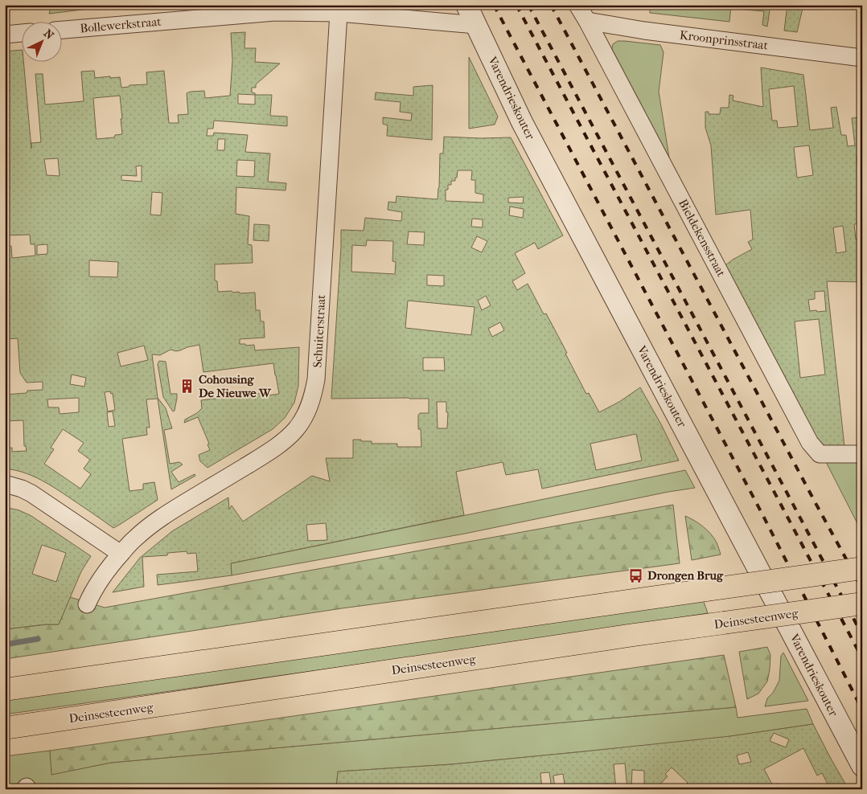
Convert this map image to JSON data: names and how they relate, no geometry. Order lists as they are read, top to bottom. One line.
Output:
{"streets":{"highway":["Deinsesteenweg"],"street":["Bollewerkstraat","Kroonprinsstraat","Varendrieskouter","Bieldekensstraat","Schuiterstraat"]},"crossings":[["Bollewerkstraat","Varendrieskouter"],["Bollewerkstraat","Schuiterstraat"],["Kroonprinsstraat","Bieldekensstraat"]],"places":{"building":["Cohousing De Nieuwe W"],"bus stop":["Drongen Brug"]},"north":"top right"}
